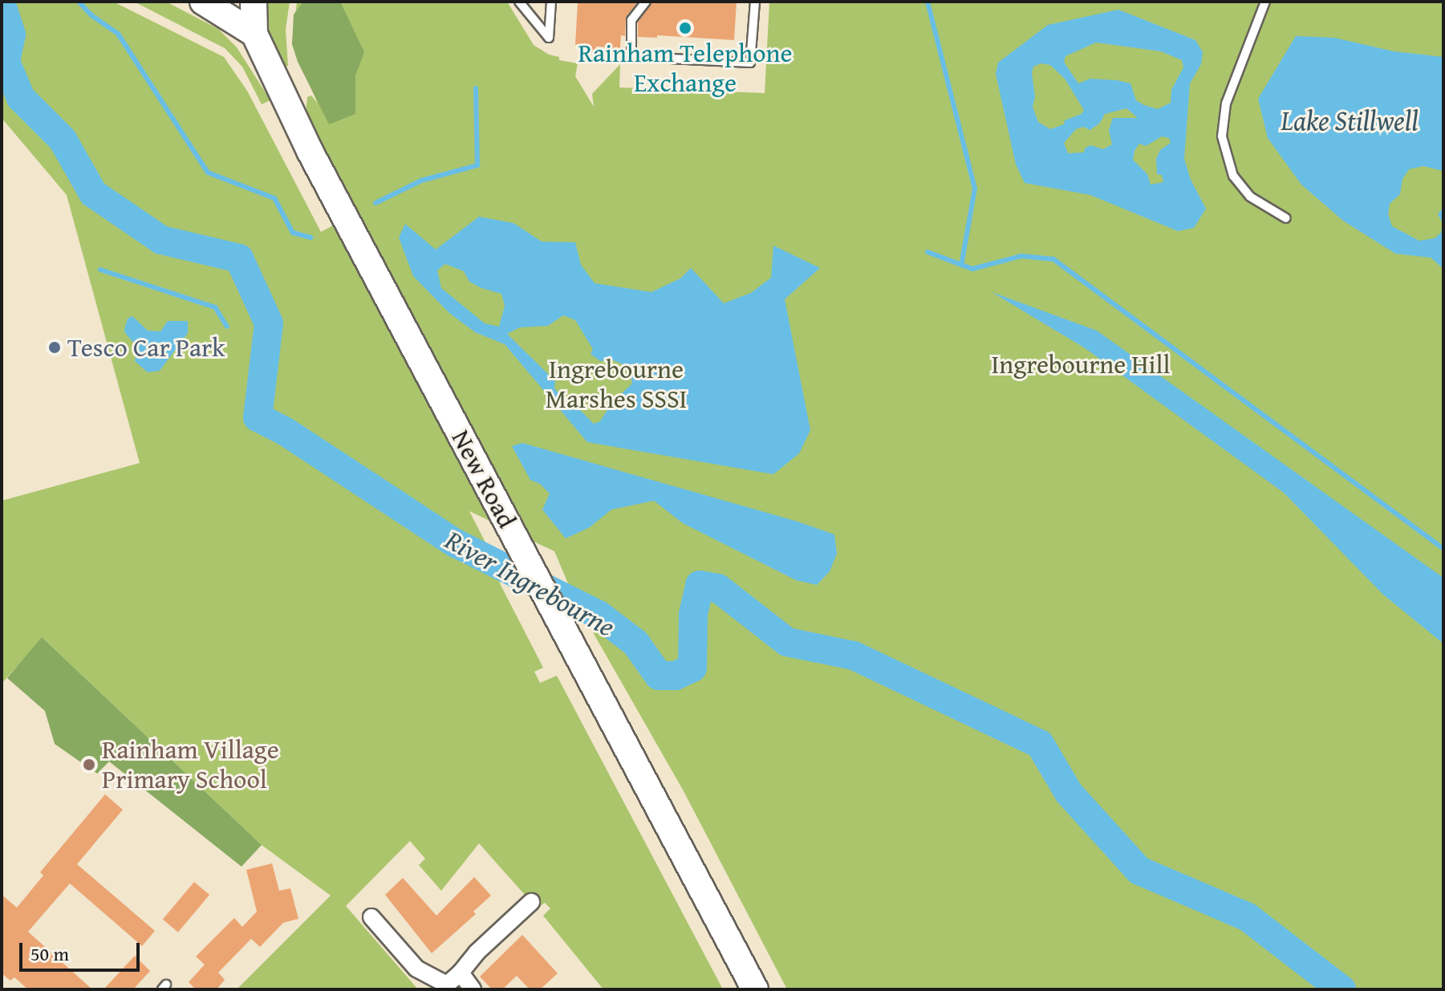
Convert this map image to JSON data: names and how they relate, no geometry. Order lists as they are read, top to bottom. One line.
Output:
{"streets":{"main road":["New Road"]},"water":["Lake Stillwell","River Ingrebourne"],"parks":["Ingrebourne Hill","Ingrebourne Marshes SSSI"],"places":["Rainham Telephone Exchange","Tesco Car Park","Rainham Village Primary School"],"scale_bar":"50 m"}
